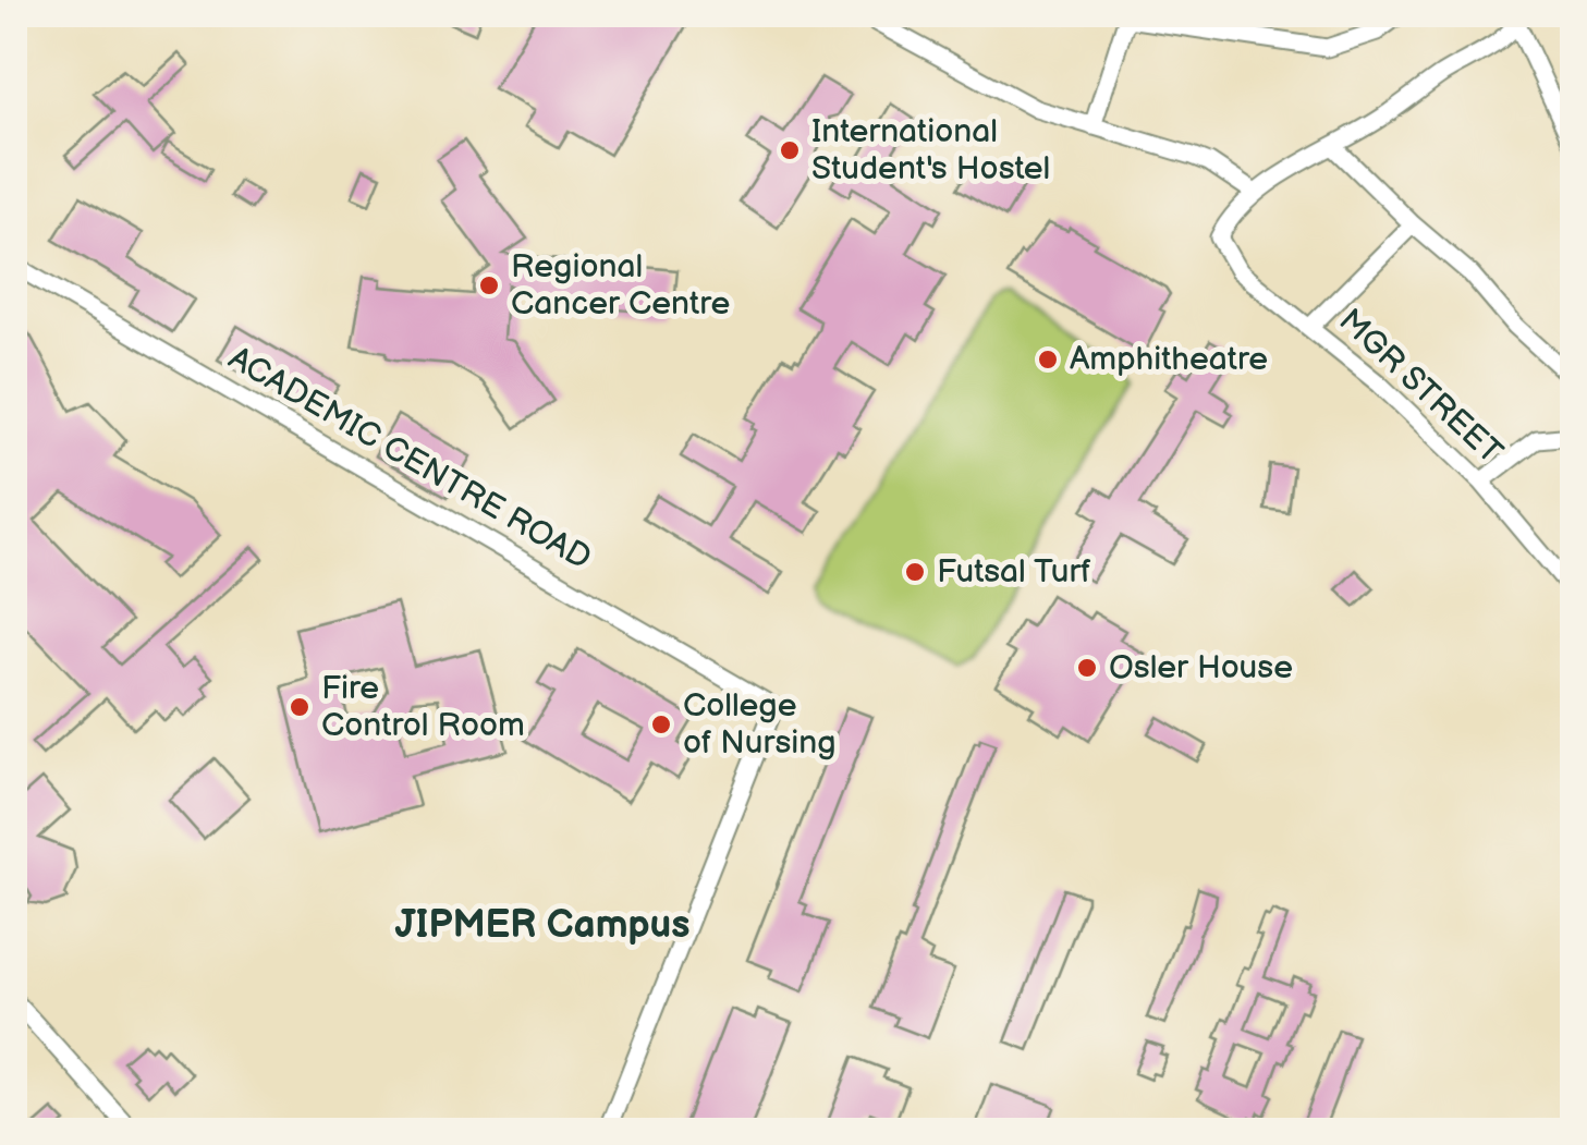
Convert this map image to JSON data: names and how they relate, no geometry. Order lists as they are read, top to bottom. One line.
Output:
{"streets":{"street":["MGR STREET","ACADEMIC CENTRE ROAD"]},"districts":["JIPMER Campus"],"places":["International Student's Hostel","Regional Cancer Centre","Amphitheatre","Futsal Turf","Osler House","Fire Control Room","College of Nursing"]}
